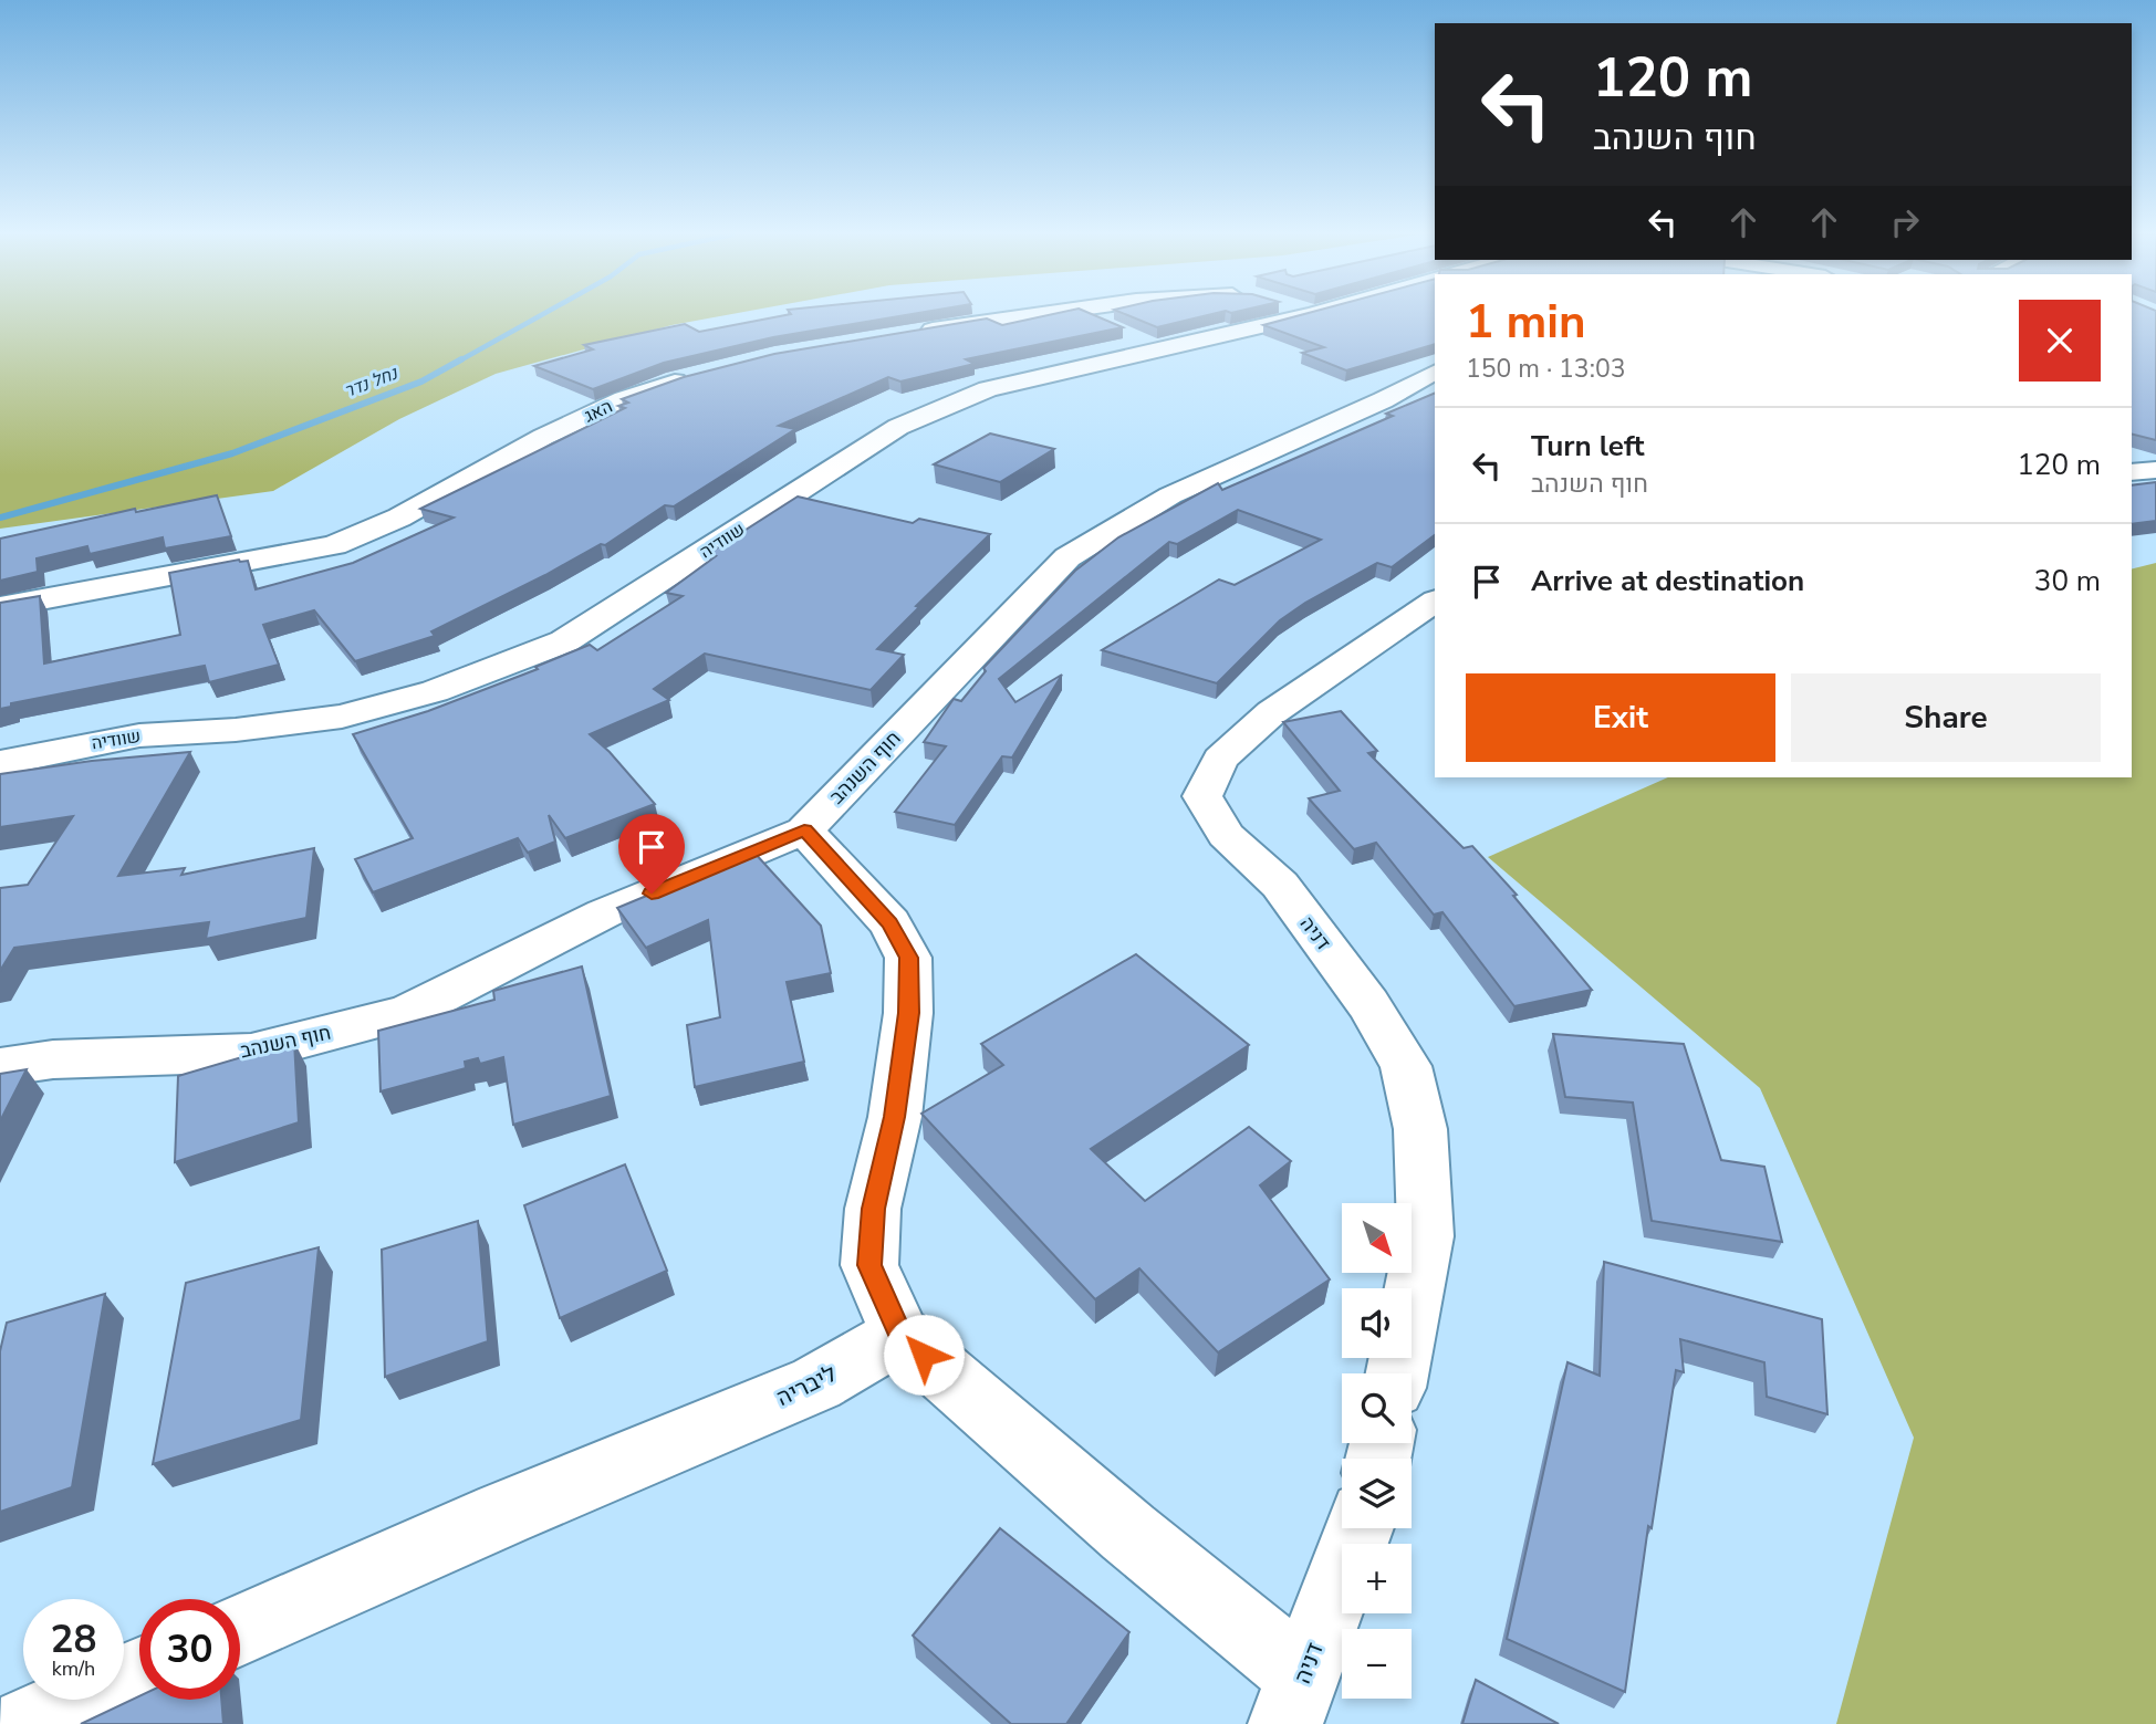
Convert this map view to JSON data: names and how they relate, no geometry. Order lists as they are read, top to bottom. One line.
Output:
{"streets":{"street":["האג","שוודיה","חוף השנהב","דניה","ליבריה"]},"water":["נחל נדר"],"north":"bottom right","page":{"turn":["120 m","חוף השנהב"],"heading":["1 min","150 m · 13:03"],"list":[{"name":"Turn left","note":"חוף השנהב","value":"120 m"},{"name":"Arrive at destination","value":"30 m"}],"buttons":["Exit","Share"],"map_buttons":["+","−"],"speed":"28 km/h","limit":"30"}}
